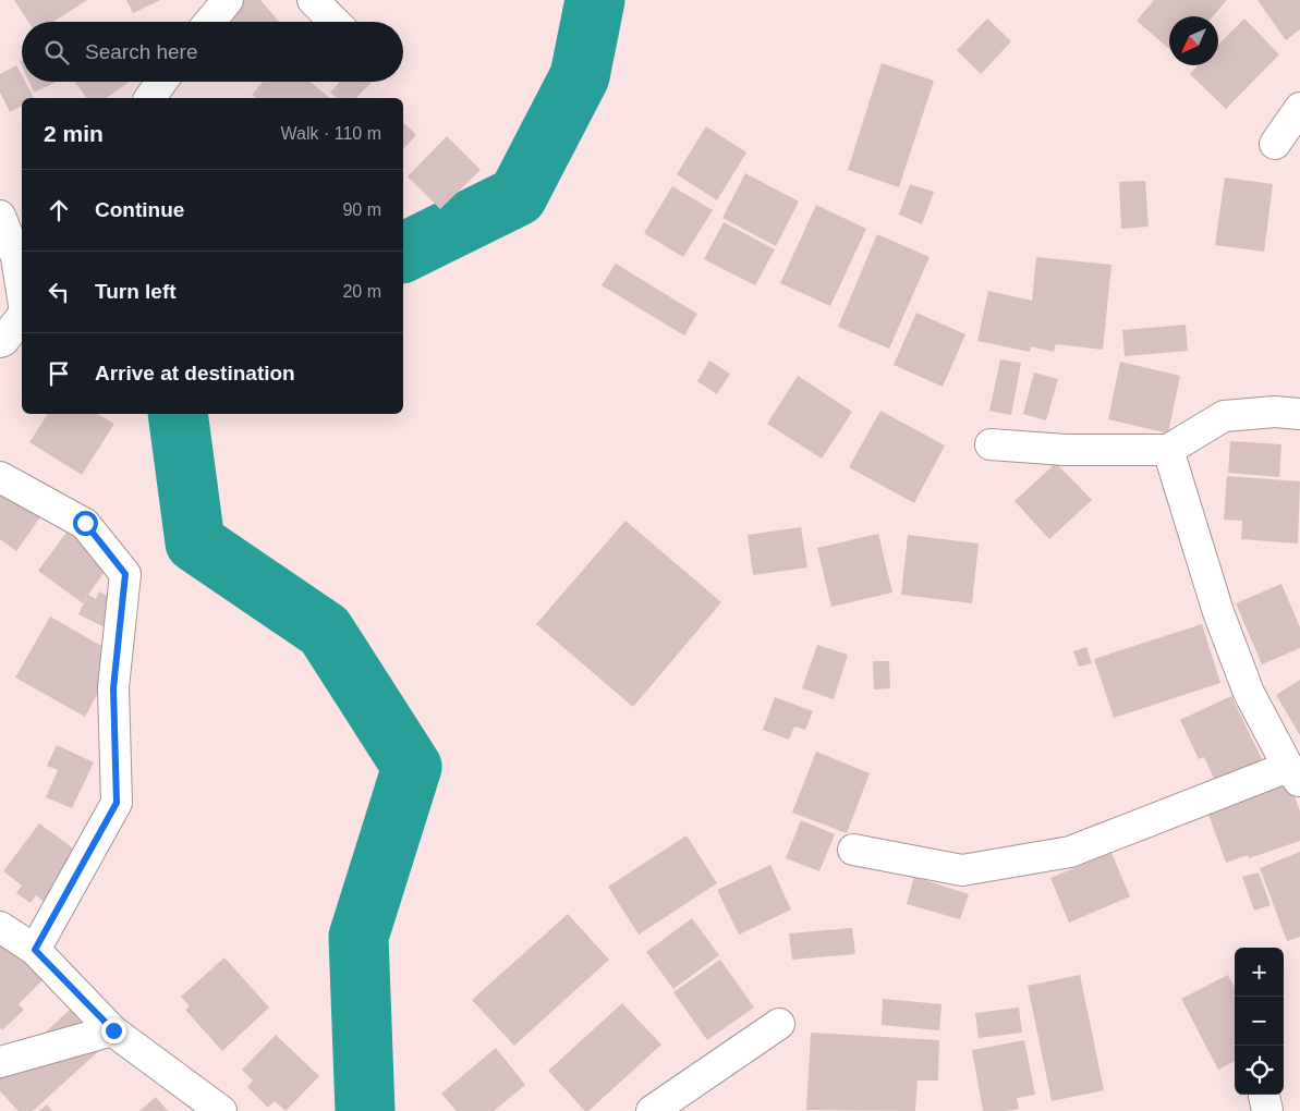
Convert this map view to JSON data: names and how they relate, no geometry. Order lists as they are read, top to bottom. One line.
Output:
{"north":"bottom left","page":{"search":"Search here","heading":["2 min","Walk · 110 m"],"list":[["Continue","90 m"],["Turn left","20 m"],"Arrive at destination"],"map_buttons":["+","−"]}}
